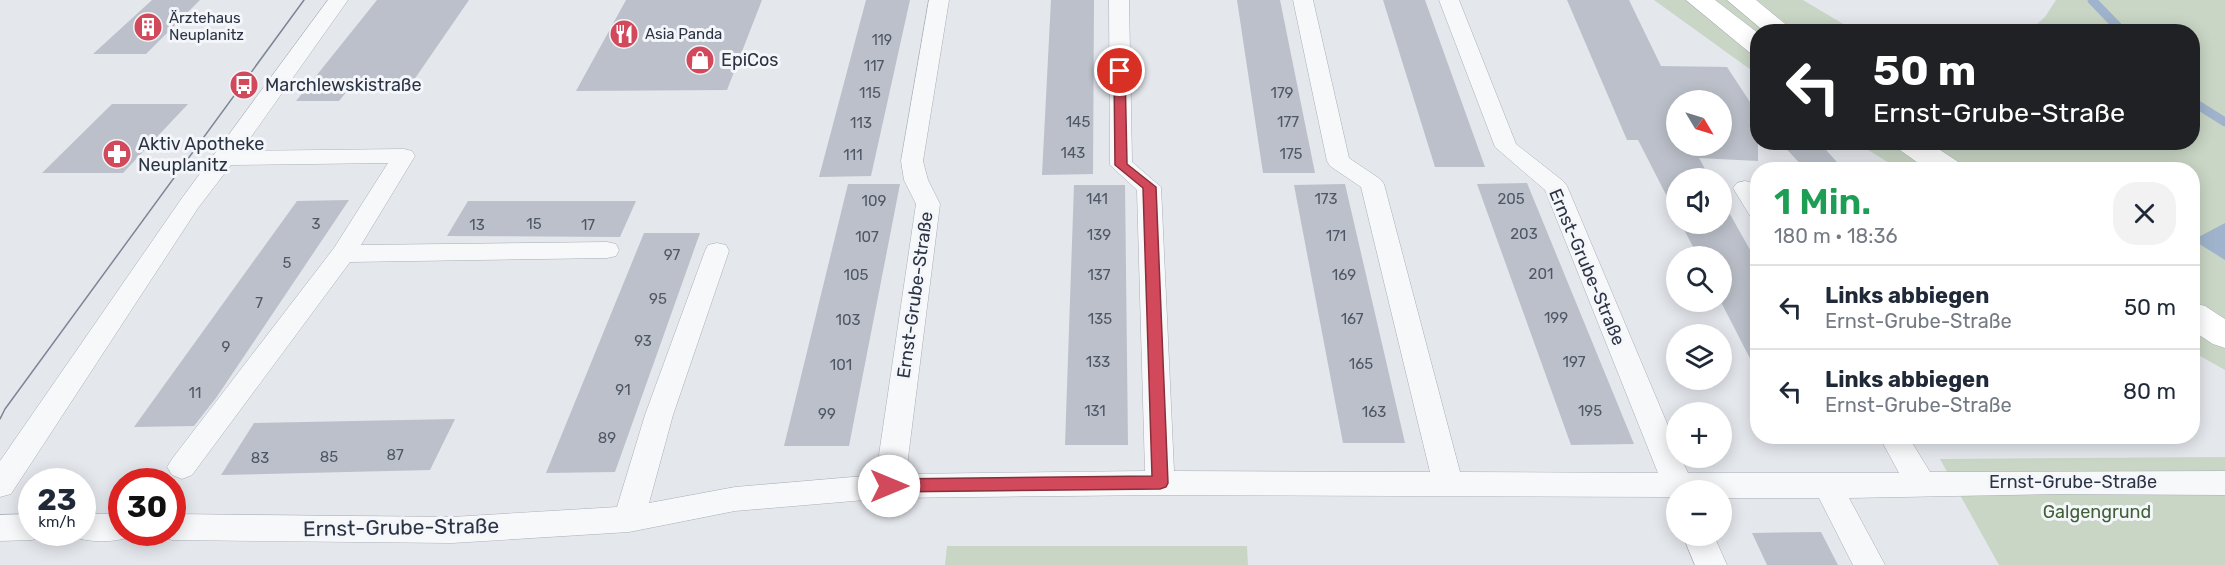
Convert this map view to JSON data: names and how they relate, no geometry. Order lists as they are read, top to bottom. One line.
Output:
{"streets":{"street":["Ernst-Grube-Straße"]},"parks":["Galgengrund"],"places":{"building":["Ärztehaus Neuplanitz"],"restaurant":["Asia Panda"],"shop":["EpiCos"],"bus stop":["Marchlewskistraße"],"pharmacy":["Aktiv Apotheke Neuplanitz"]},"house_numbers":["119","117","115","179","145","177","113","143","175","111","141","173","205","109","3","15","13","17","203","139","171","107","97","5","201","105","137","169","95","7","199","135","167","103","93","9","133","197","165","101","91","11","131","195","163","99","89","87","85","83"],"north":"bottom right","page":{"turn":["50 m","Ernst-Grube-Straße"],"map_buttons":["+","−"],"heading":["1 Min.","180 m · 18:36"],"list":[{"name":"Links abbiegen","note":"Ernst-Grube-Straße","value":"50 m"},{"name":"Links abbiegen","note":"Ernst-Grube-Straße","value":"80 m"}],"speed":"23 km/h","limit":"30"}}
